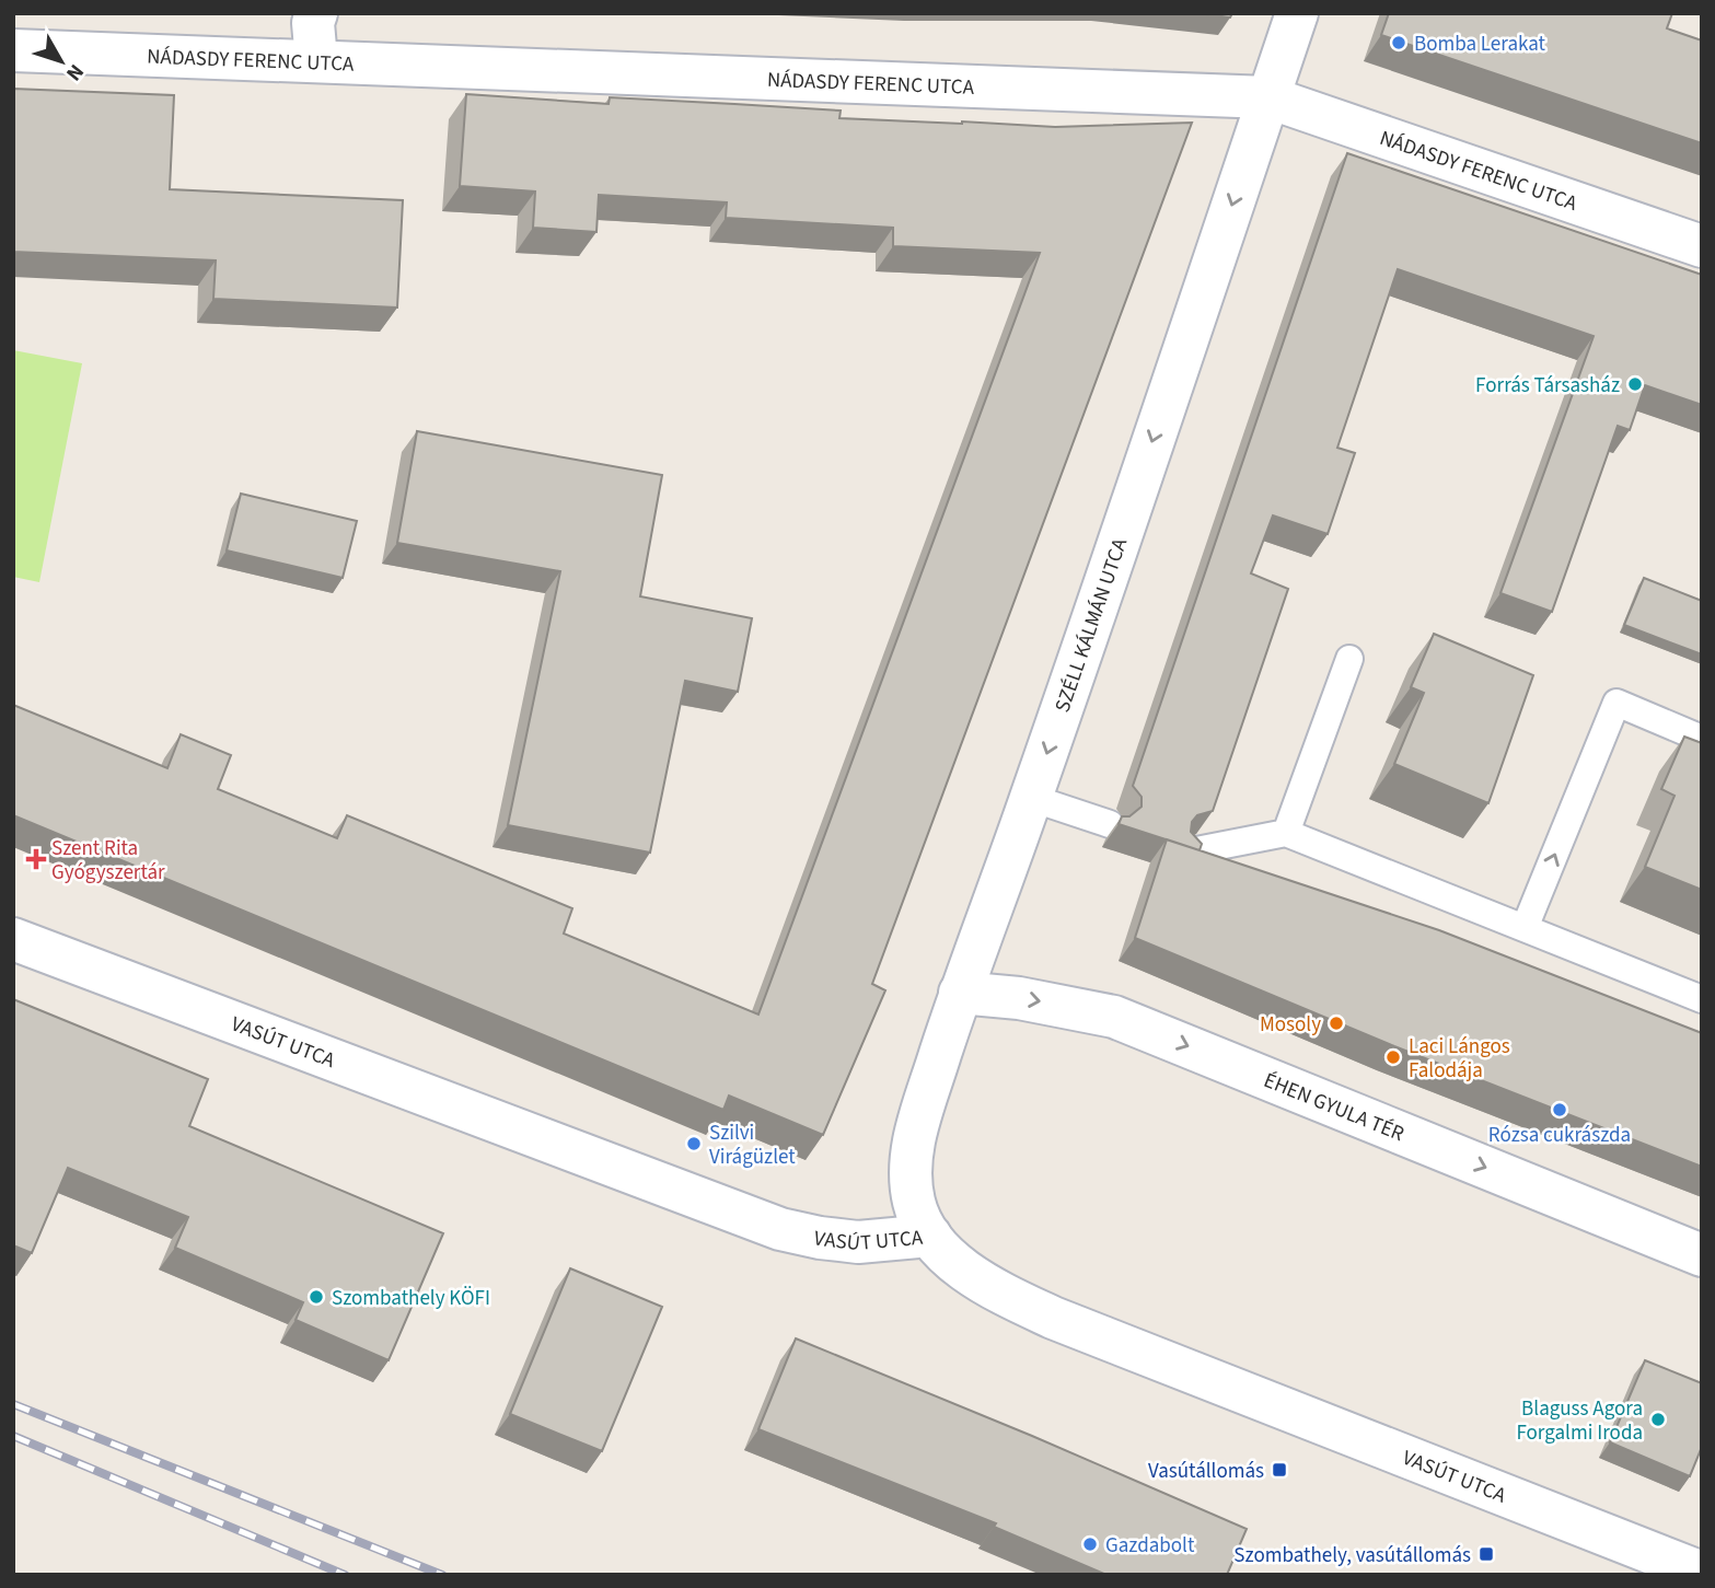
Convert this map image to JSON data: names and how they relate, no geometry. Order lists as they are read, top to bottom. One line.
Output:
{"streets":{"street":["NÁDASDY FERENC UTCA","SZÉLL KÁLMÁN UTCA","VASÚT UTCA","ÉHEN GYULA TÉR"]},"crossings":[["NÁDASDY FERENC UTCA","SZÉLL KÁLMÁN UTCA"],["SZÉLL KÁLMÁN UTCA","VASÚT UTCA"],["SZÉLL KÁLMÁN UTCA","ÉHEN GYULA TÉR"]],"one_way":["SZÉLL KÁLMÁN UTCA","ÉHEN GYULA TÉR"],"places":{"other":["Bomba Lerakat","Forrás Társasház","Mosoly","Laci Lángos Falodája","Rózsa cukrászda","Szilvi Virágüzlet","Szombathely KÖFI","Blaguss Agora Forgalmi Iroda","Gazdabolt"],"health":["Szent Rita Gyógyszertár"],"transit":["Vasútállomás","Szombathely, vasútállomás"]},"north":"bottom right"}
